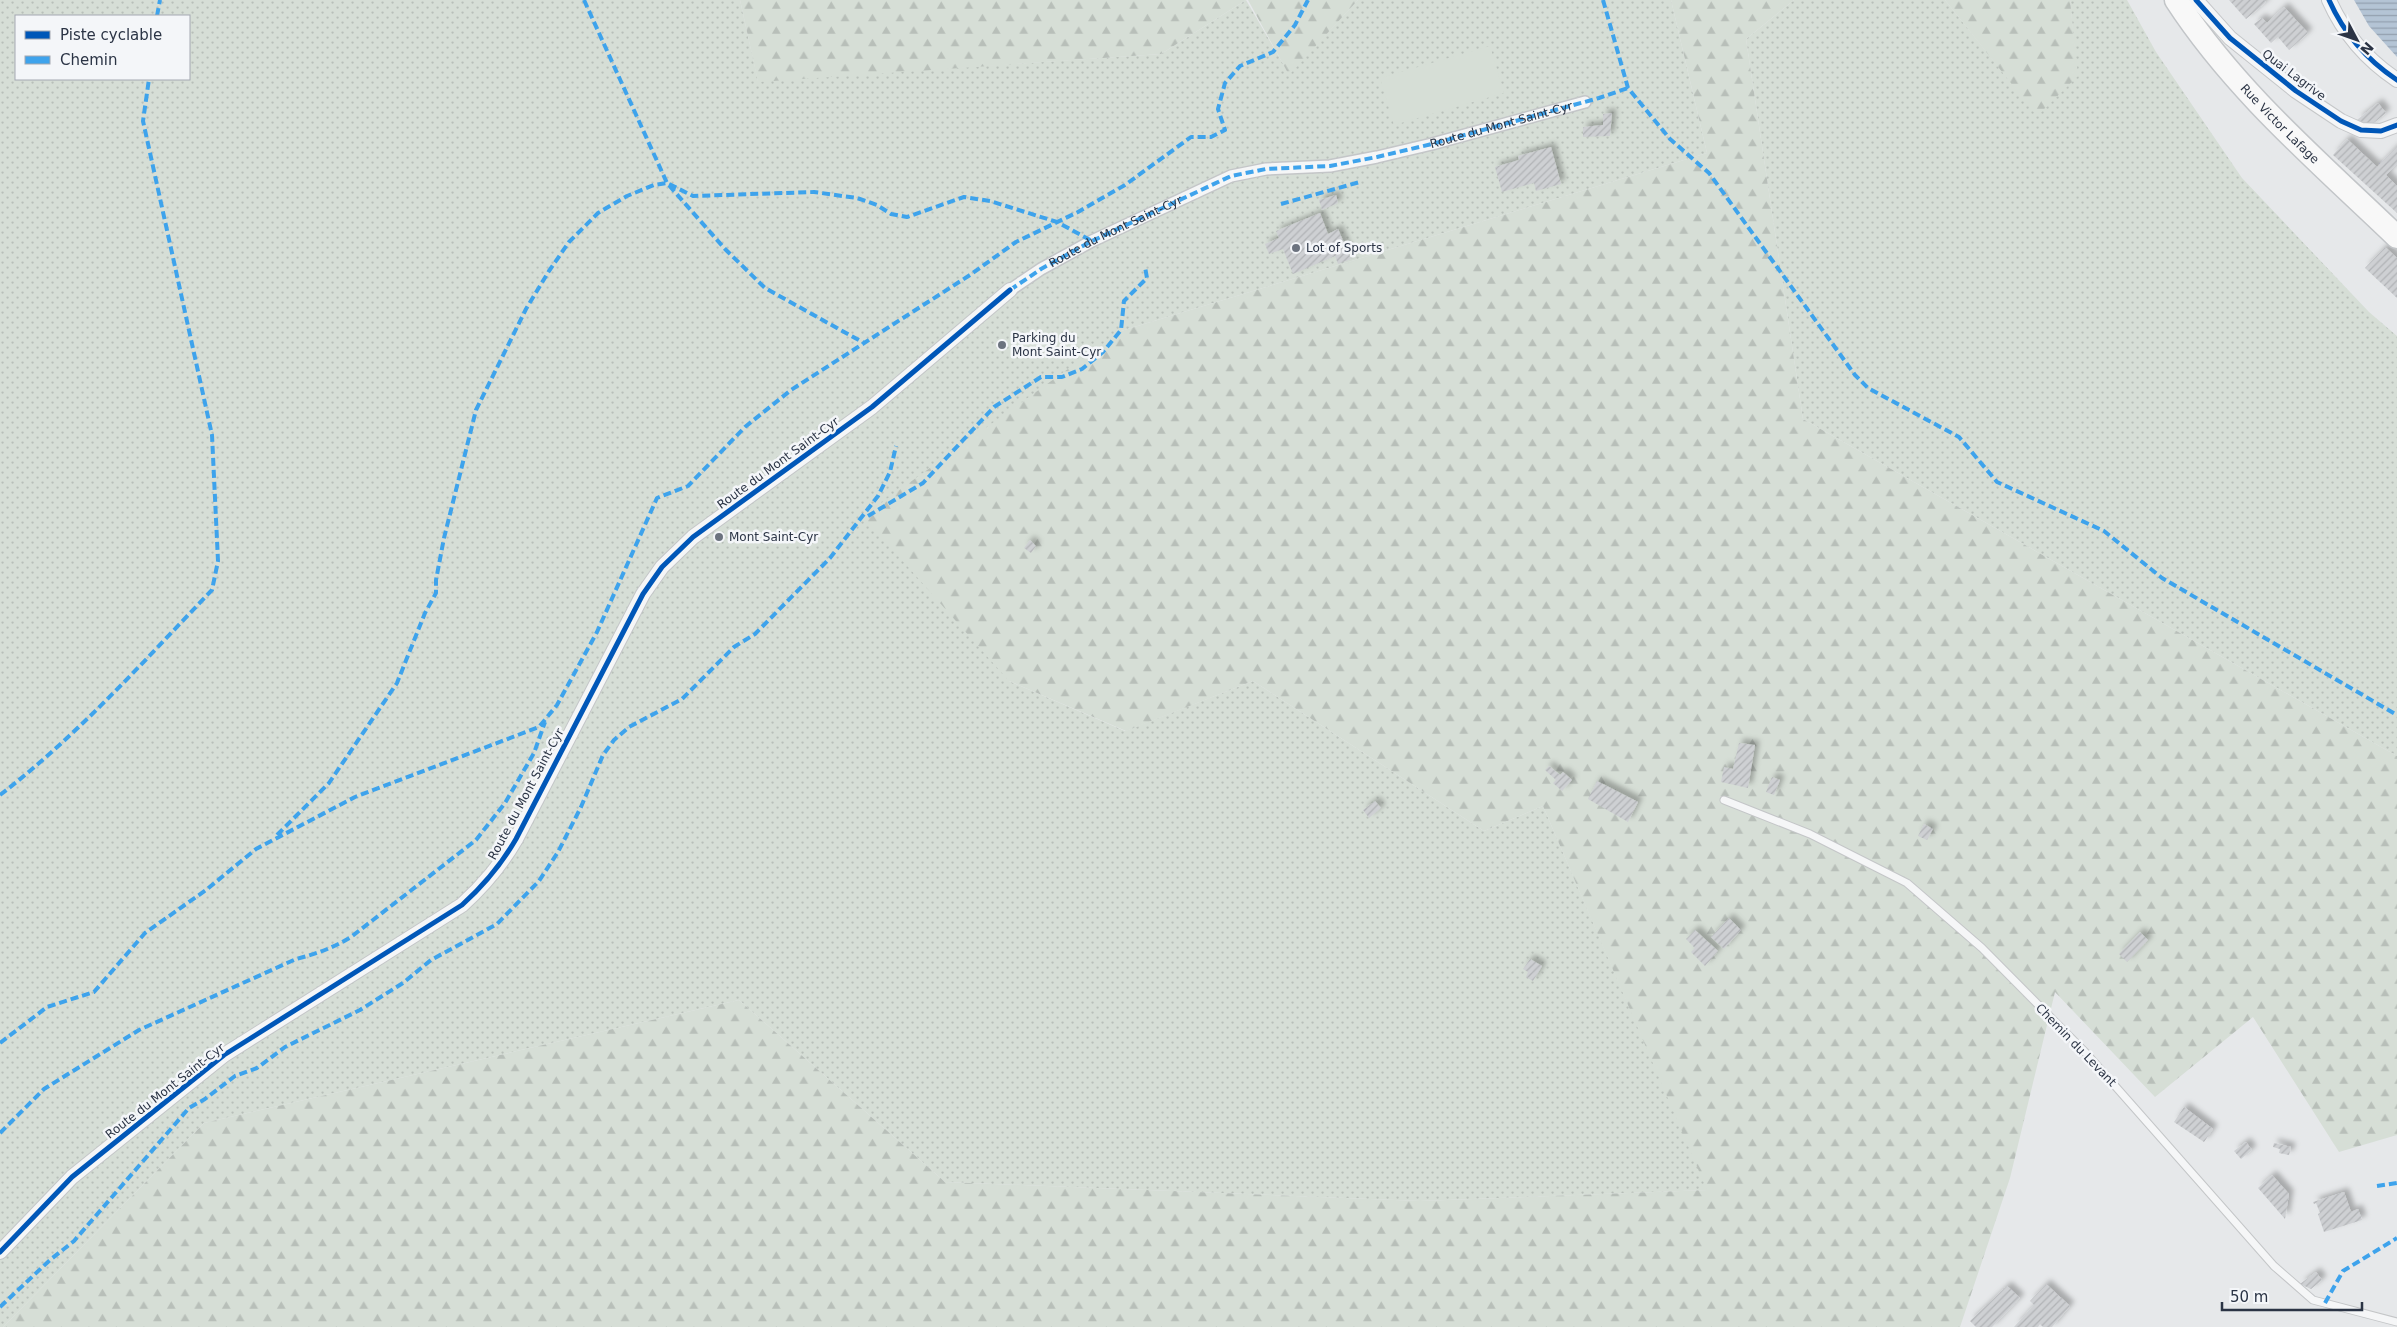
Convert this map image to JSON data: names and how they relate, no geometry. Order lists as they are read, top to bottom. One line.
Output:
{"streets":{"main road":["Rue Victor Lafage"],"street":["Quai Lagrive","Route du Mont Saint-Cyr"],"lane":["Chemin du Levant"]},"places":["Lot of Sports","Parking du Mont Saint-Cyr","Mont Saint-Cyr"],"legend":["Piste cyclable","Chemin"],"scale_bar":"50 m","north":"bottom right"}
